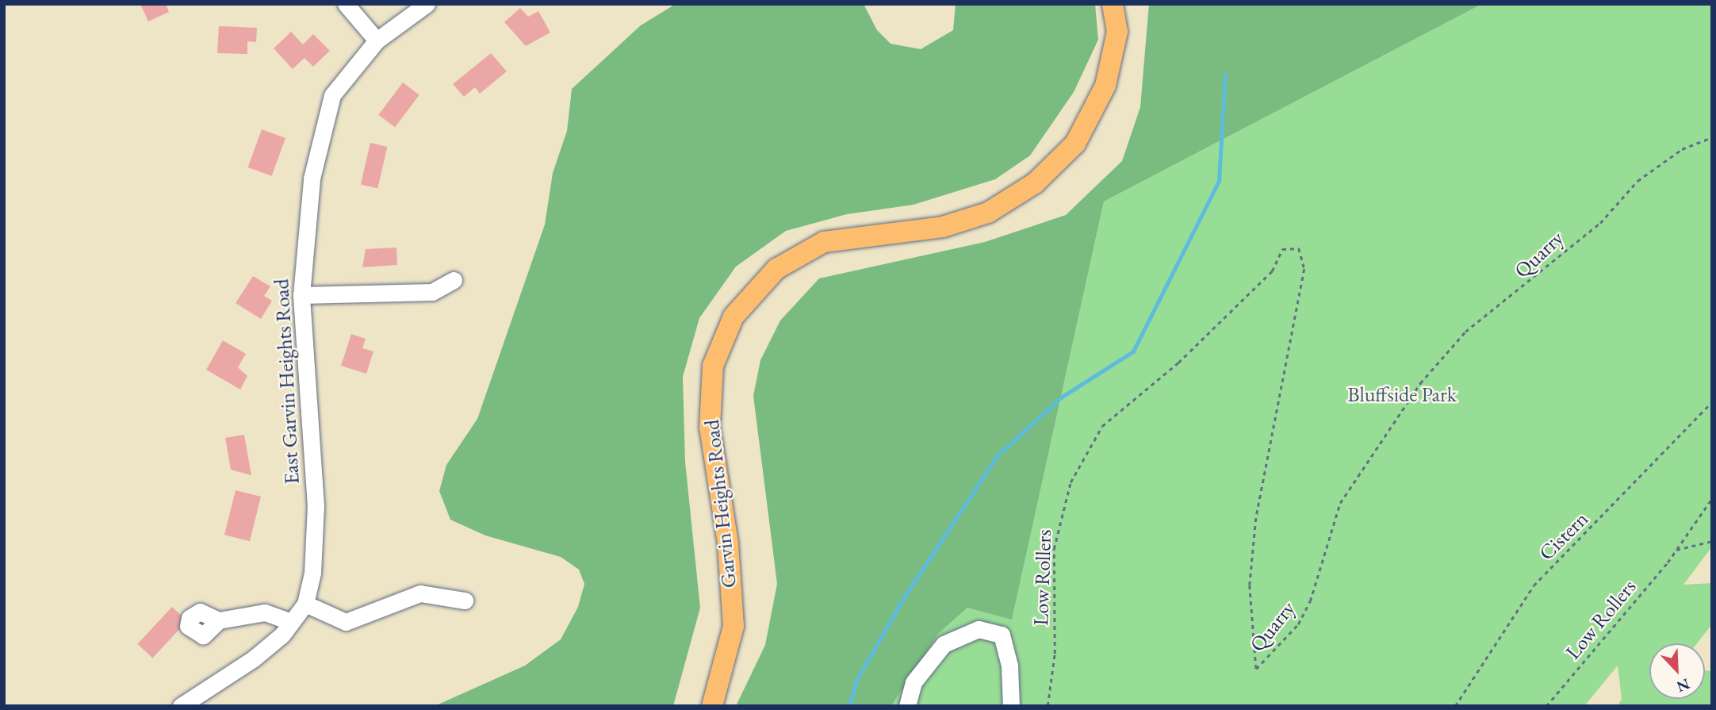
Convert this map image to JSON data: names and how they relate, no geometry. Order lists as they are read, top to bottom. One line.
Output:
{"streets":{"main road":["Garvin Heights Road"],"street":["East Garvin Heights Road"],"path":["Quarry","Cistern","Low Rollers"]},"crossings":[["Quarry","Low Rollers"]],"parks":["Bluffside Park"],"north":"bottom right"}
